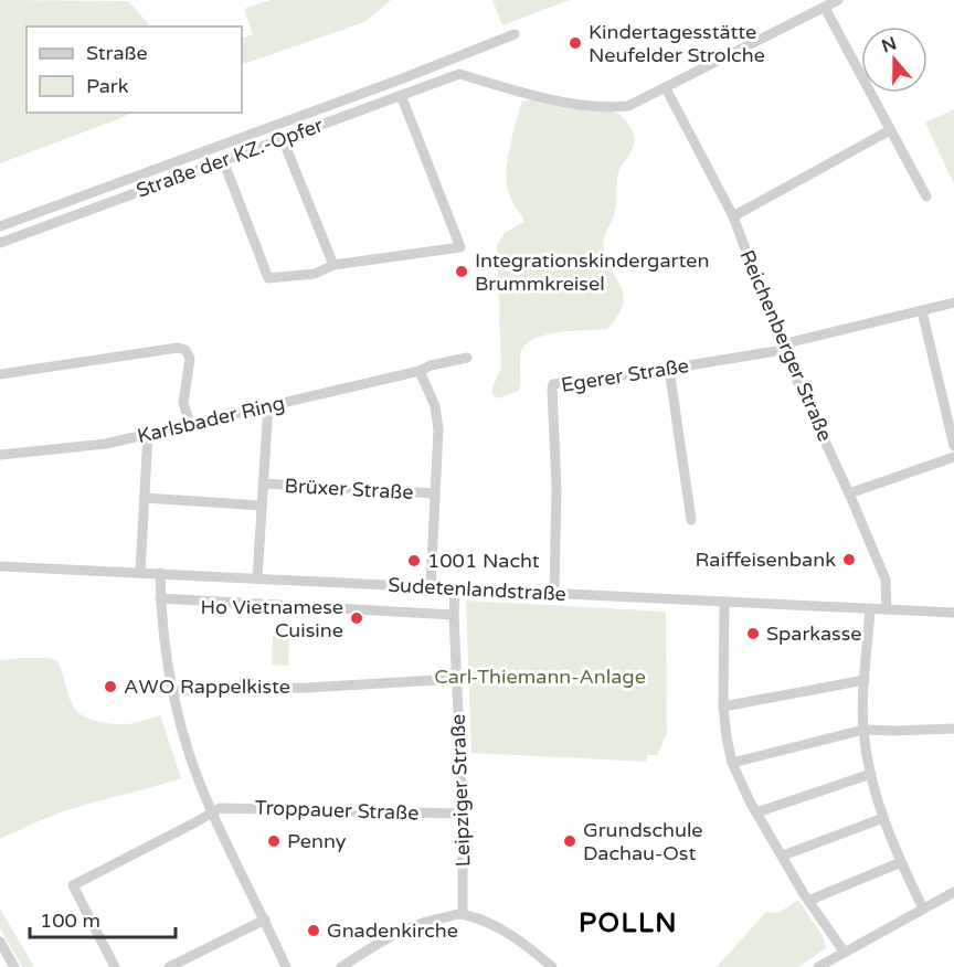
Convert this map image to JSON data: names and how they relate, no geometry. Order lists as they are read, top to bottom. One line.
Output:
{"streets":{"street":["Straße der KZ.-Opfer","Reichenberger Straße","Egerer Straße","Karlsbader Ring","Brüxer Straße","Sudetenlandstraße","Leipziger Straße","Troppauer Straße"]},"crossings":[["Straße der KZ.-Opfer","Reichenberger Straße"],["Reichenberger Straße","Egerer Straße"],["Reichenberger Straße","Sudetenlandstraße"],["Egerer Straße","Sudetenlandstraße"],["Sudetenlandstraße","Leipziger Straße"],["Leipziger Straße","Troppauer Straße"]],"districts":["POLLN"],"parks":["Carl-Thiemann-Anlage"],"places":["Kindertagesstätte Neufelder Strolche","Integrationskindergarten Brummkreisel","Raiffeisenbank","1001 Nacht","Ho Vietnamese Cuisine","Sparkasse","AWO Rappelkiste","Penny","Grundschule Dachau-Ost","Gnadenkirche"],"legend":["Straße","Park"],"scale_bar":"100 m","north":"top"}
